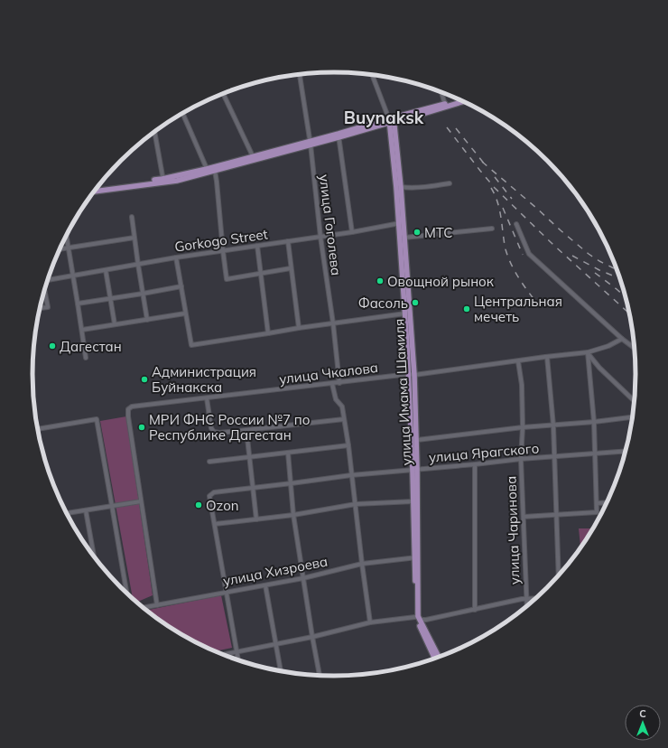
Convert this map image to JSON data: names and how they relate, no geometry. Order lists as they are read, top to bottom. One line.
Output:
{"streets":{"main road":["улица Имама Шамиля"],"street":["улица Гоголева","Gorkogo Street","улица Чкалова","улица Ярагского","улица Чаринова","улица Хизроева"]},"crossings":[["улица Гоголева","Gorkogo Street"],["улица Гоголева","улица Чкалова"],["Gorkogo Street","улица Имама Шамиля"],["улица Чкалова","улица Имама Шамиля"],["улица Чкалова","улица Чаринова"],["улица Имама Шамиля","улица Ярагского"],["улица Имама Шамиля","улица Хизроева"],["улица Ярагского","улица Чаринова"]],"districts":["Buynaksk"],"places":["МТС","Овощной рынок","Фасоль","Центральная мечеть","Дагестан","Администрация Буйнакска","МРИ ФНС России №7 по Республике Дагестан","Ozon"],"north":"top"}
